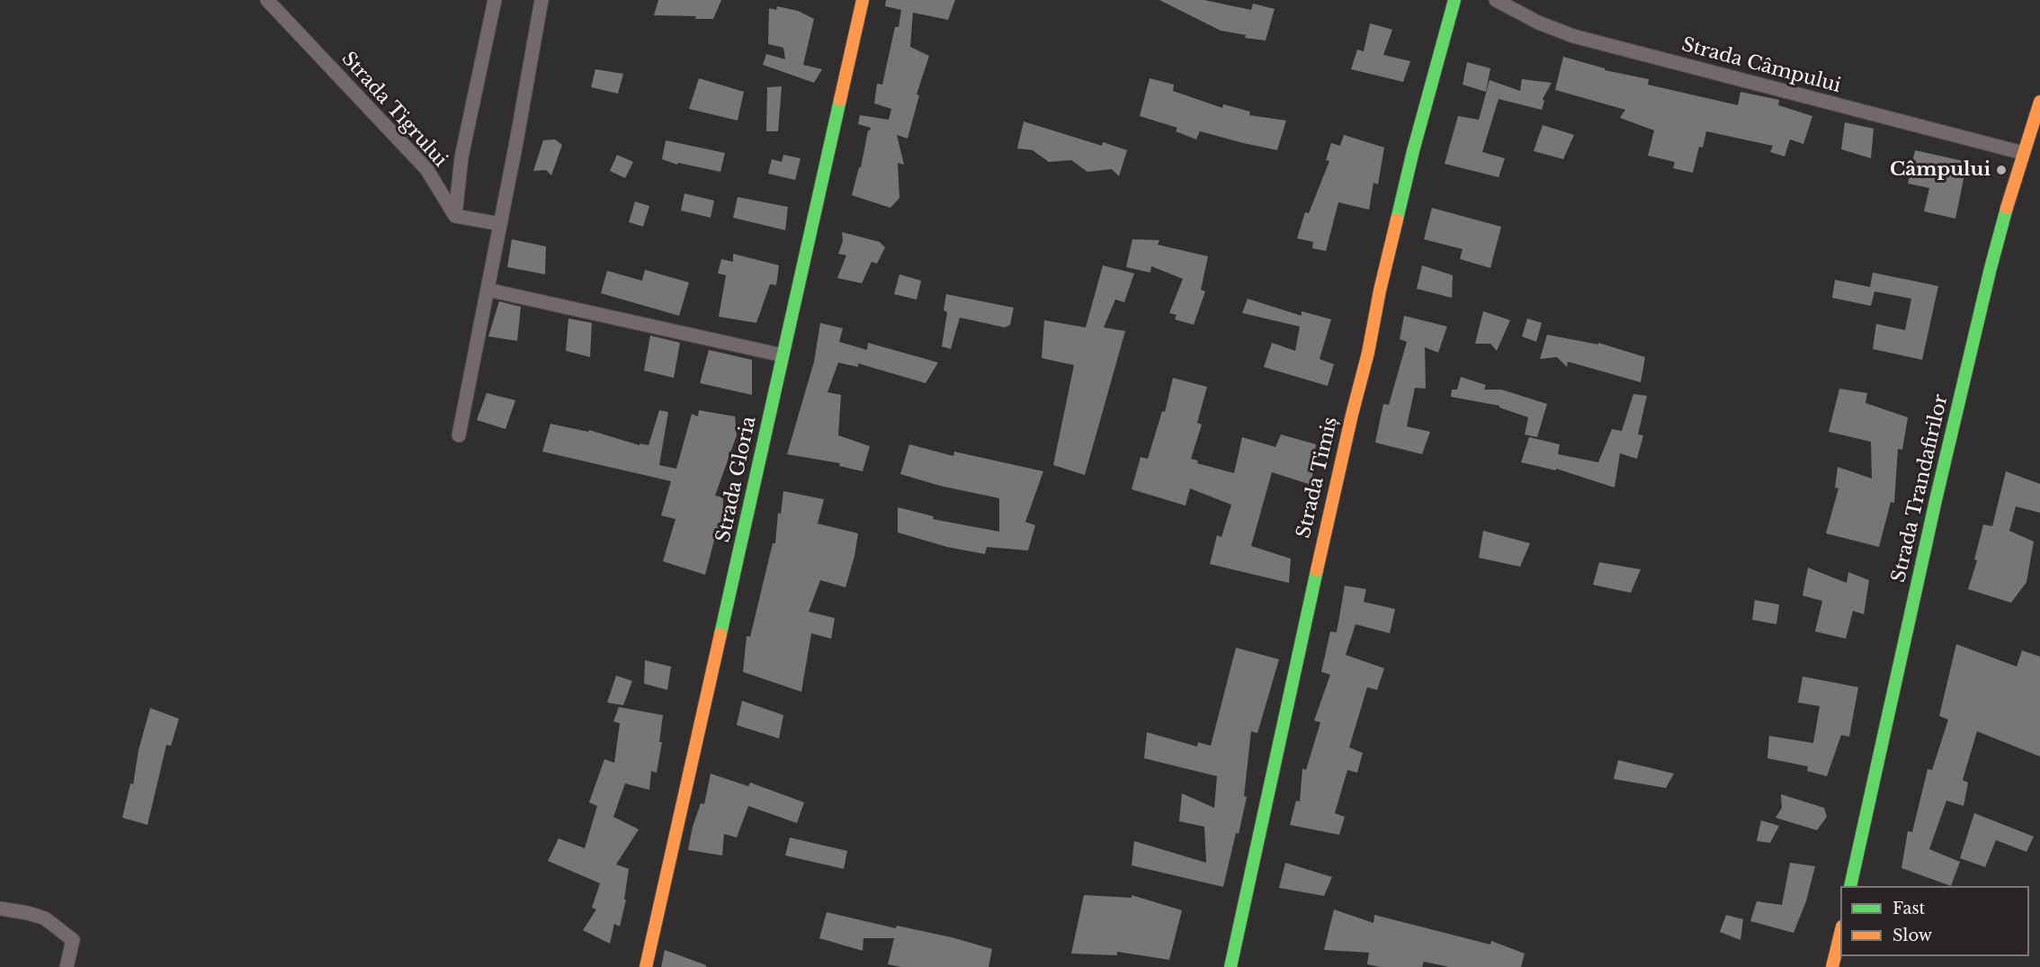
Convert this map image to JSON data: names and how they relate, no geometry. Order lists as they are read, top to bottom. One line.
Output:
{"streets":{"street":["Strada Câmpului","Strada Tigrului","Strada Timiș","Strada Gloria","Strada Trandafirilor"]},"crossings":[["Strada Câmpului","Strada Trandafirilor"]],"places":["Câmpului"],"legend":["Fast","Slow"]}
